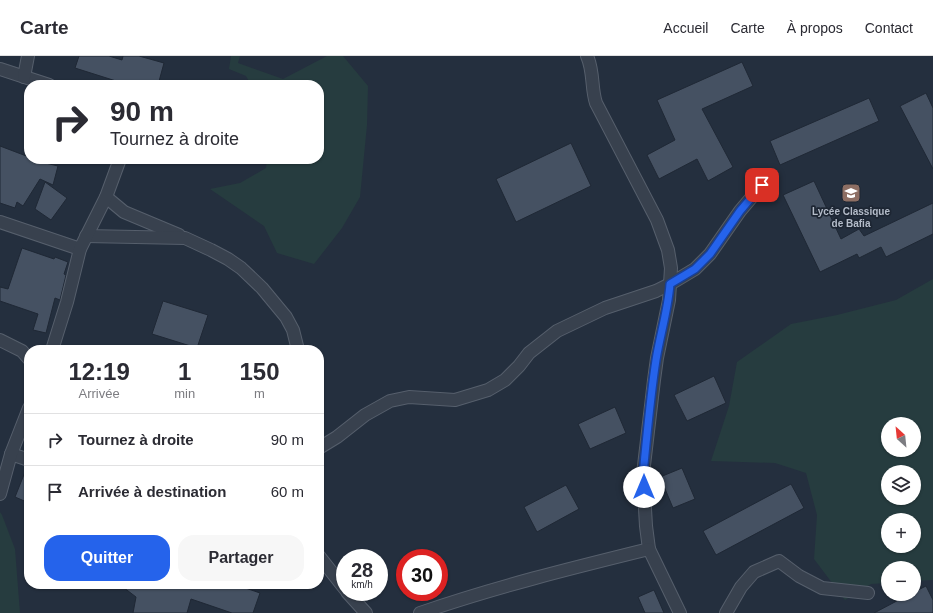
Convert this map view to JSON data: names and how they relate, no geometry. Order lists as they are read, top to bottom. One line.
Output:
{"places":{"school or university":["Lycée Classique de Bafia"]},"north":"top left","page":{"header":"Carte","nav":["Accueil","Carte","À propos","Contact"],"turn":["90 m","Tournez à droite"],"eta":["12:19","Arrivée","1","min","150","m"],"list":[{"name":"Tournez à droite","value":"90 m"},{"name":"Arrivée à destination","value":"60 m"}],"map_buttons":["+","−"],"buttons":["Quitter","Partager"],"speed":"28 km/h","limit":"30"}}
